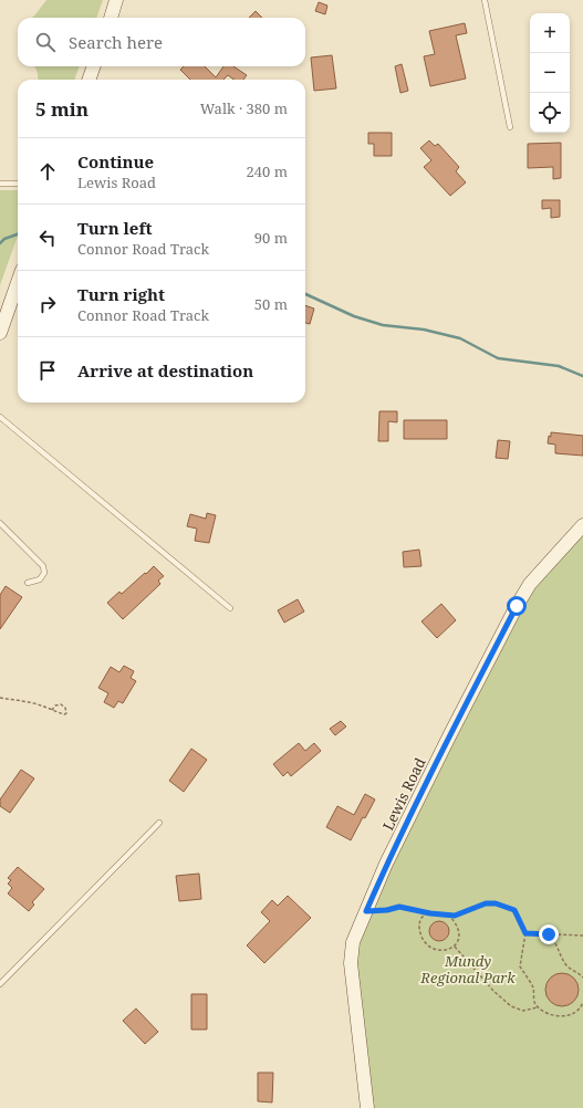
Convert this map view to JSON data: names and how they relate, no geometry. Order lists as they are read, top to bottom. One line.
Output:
{"streets":{"street":["Lewis Road"]},"parks":["Mundy Regional Park"],"page":{"map_buttons":["+","−"],"search":"Search here","heading":["5 min","Walk · 380 m"],"list":[["Continue","Lewis Road","240 m"],["Turn left","Connor Road Track","90 m"],["Turn right","Connor Road Track","50 m"],"Arrive at destination"]}}
